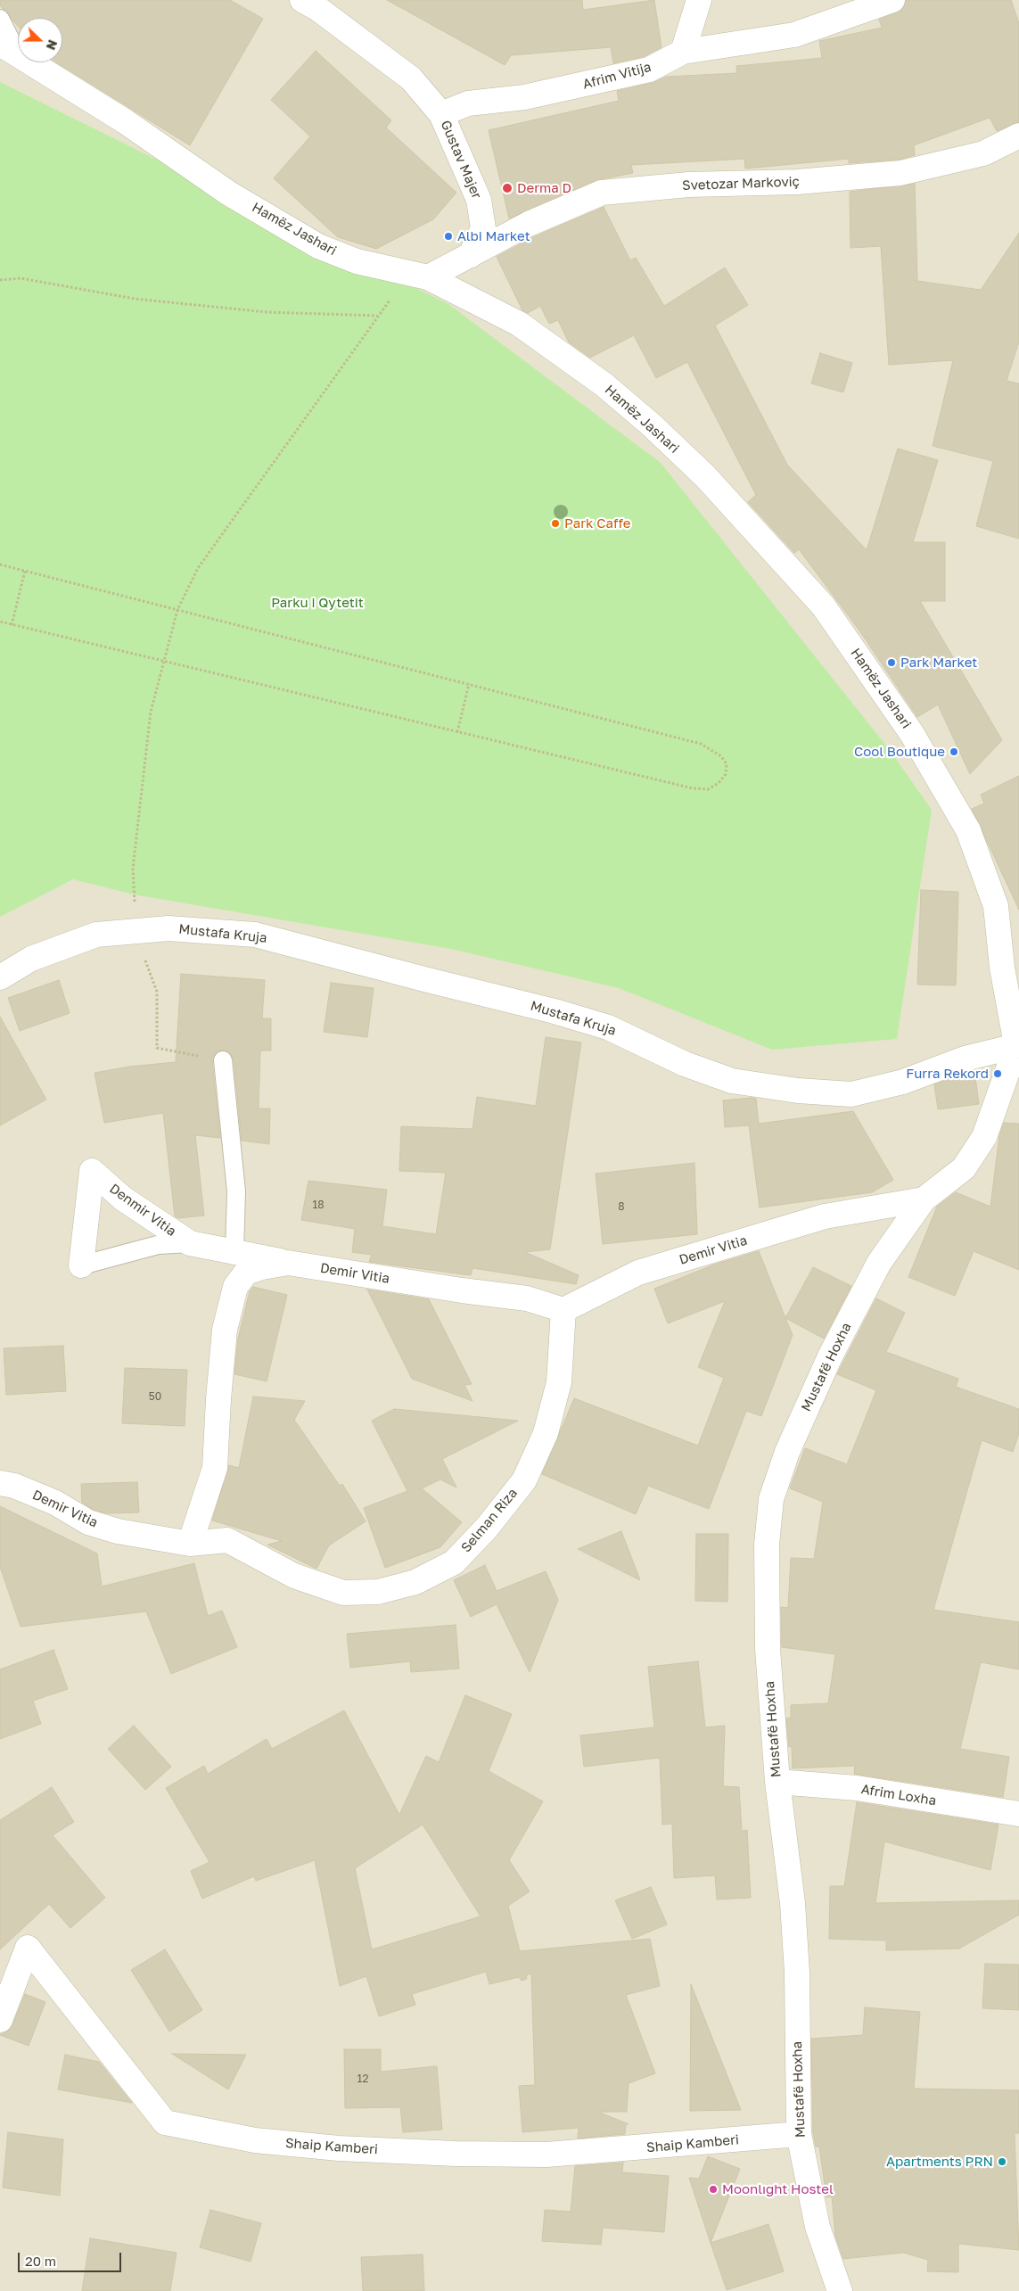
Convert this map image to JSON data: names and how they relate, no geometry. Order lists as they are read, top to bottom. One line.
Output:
{"streets":{"street":["Afrim Vitija","Gustav Majer","Svetozar Markoviç","Hamëz Jashari","Mustafa Kruja","Denmir Vitia","Demir Vitia","Mustafë Hoxha","Selman Riza","Afrim Loxha","Shaip Kamberi"]},"crossings":[["Afrim Vitija","Gustav Majer"],["Gustav Majer","Svetozar Markoviç"],["Hamëz Jashari","Mustafa Kruja"],["Denmir Vitia","Demir Vitia"],["Demir Vitia","Mustafë Hoxha"],["Demir Vitia","Selman Riza"],["Mustafë Hoxha","Afrim Loxha"],["Mustafë Hoxha","Shaip Kamberi"]],"parks":["Parku i Qytetit"],"places":["Derma D","Albi Market","Park Caffe","Park Market","Cool Boutique","Furra Rekord","Apartments PRN","Moonlıght Hostel"],"house_numbers":["18","8","50","12"],"scale_bar":"20 m","north":"right"}
